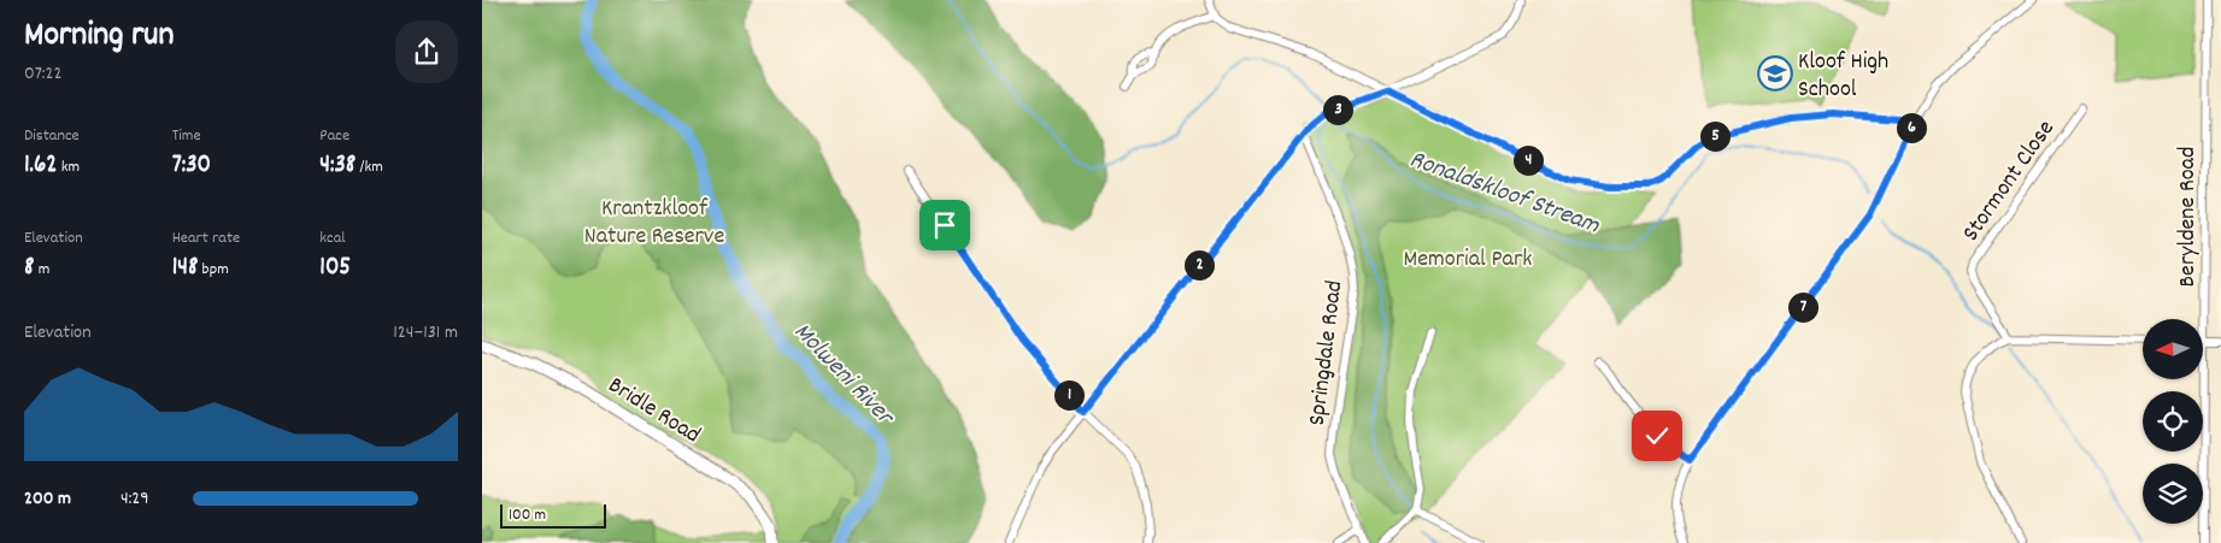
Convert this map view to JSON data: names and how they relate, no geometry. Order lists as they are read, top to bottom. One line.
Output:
{"streets":{"main road":["Bridle Road"],"street":["Stormont Close","Beryldene Road","Springdale Road"]},"water":["Ronaldskloof Stream","Molweni River"],"parks":["Krantzkloof Nature Reserve","Memorial Park"],"places":{"school or university":["Kloof High School"]},"scale_bar":"100 m","north":"left","page":{"heading":["Morning run","07:22"],"pins":["3","6","5","4","2","7","1"],"stats":[["Distance","1.62 km"],["Time","7:30"],["Pace","4:38 /km"],["Elevation","8 m"],["Heart rate","148 bpm"],["kcal","105"]],"chart":["Elevation","124–131 m"],"list":[{"name":"200 m","note":"4:29"}],"scale":"100 m"}}
